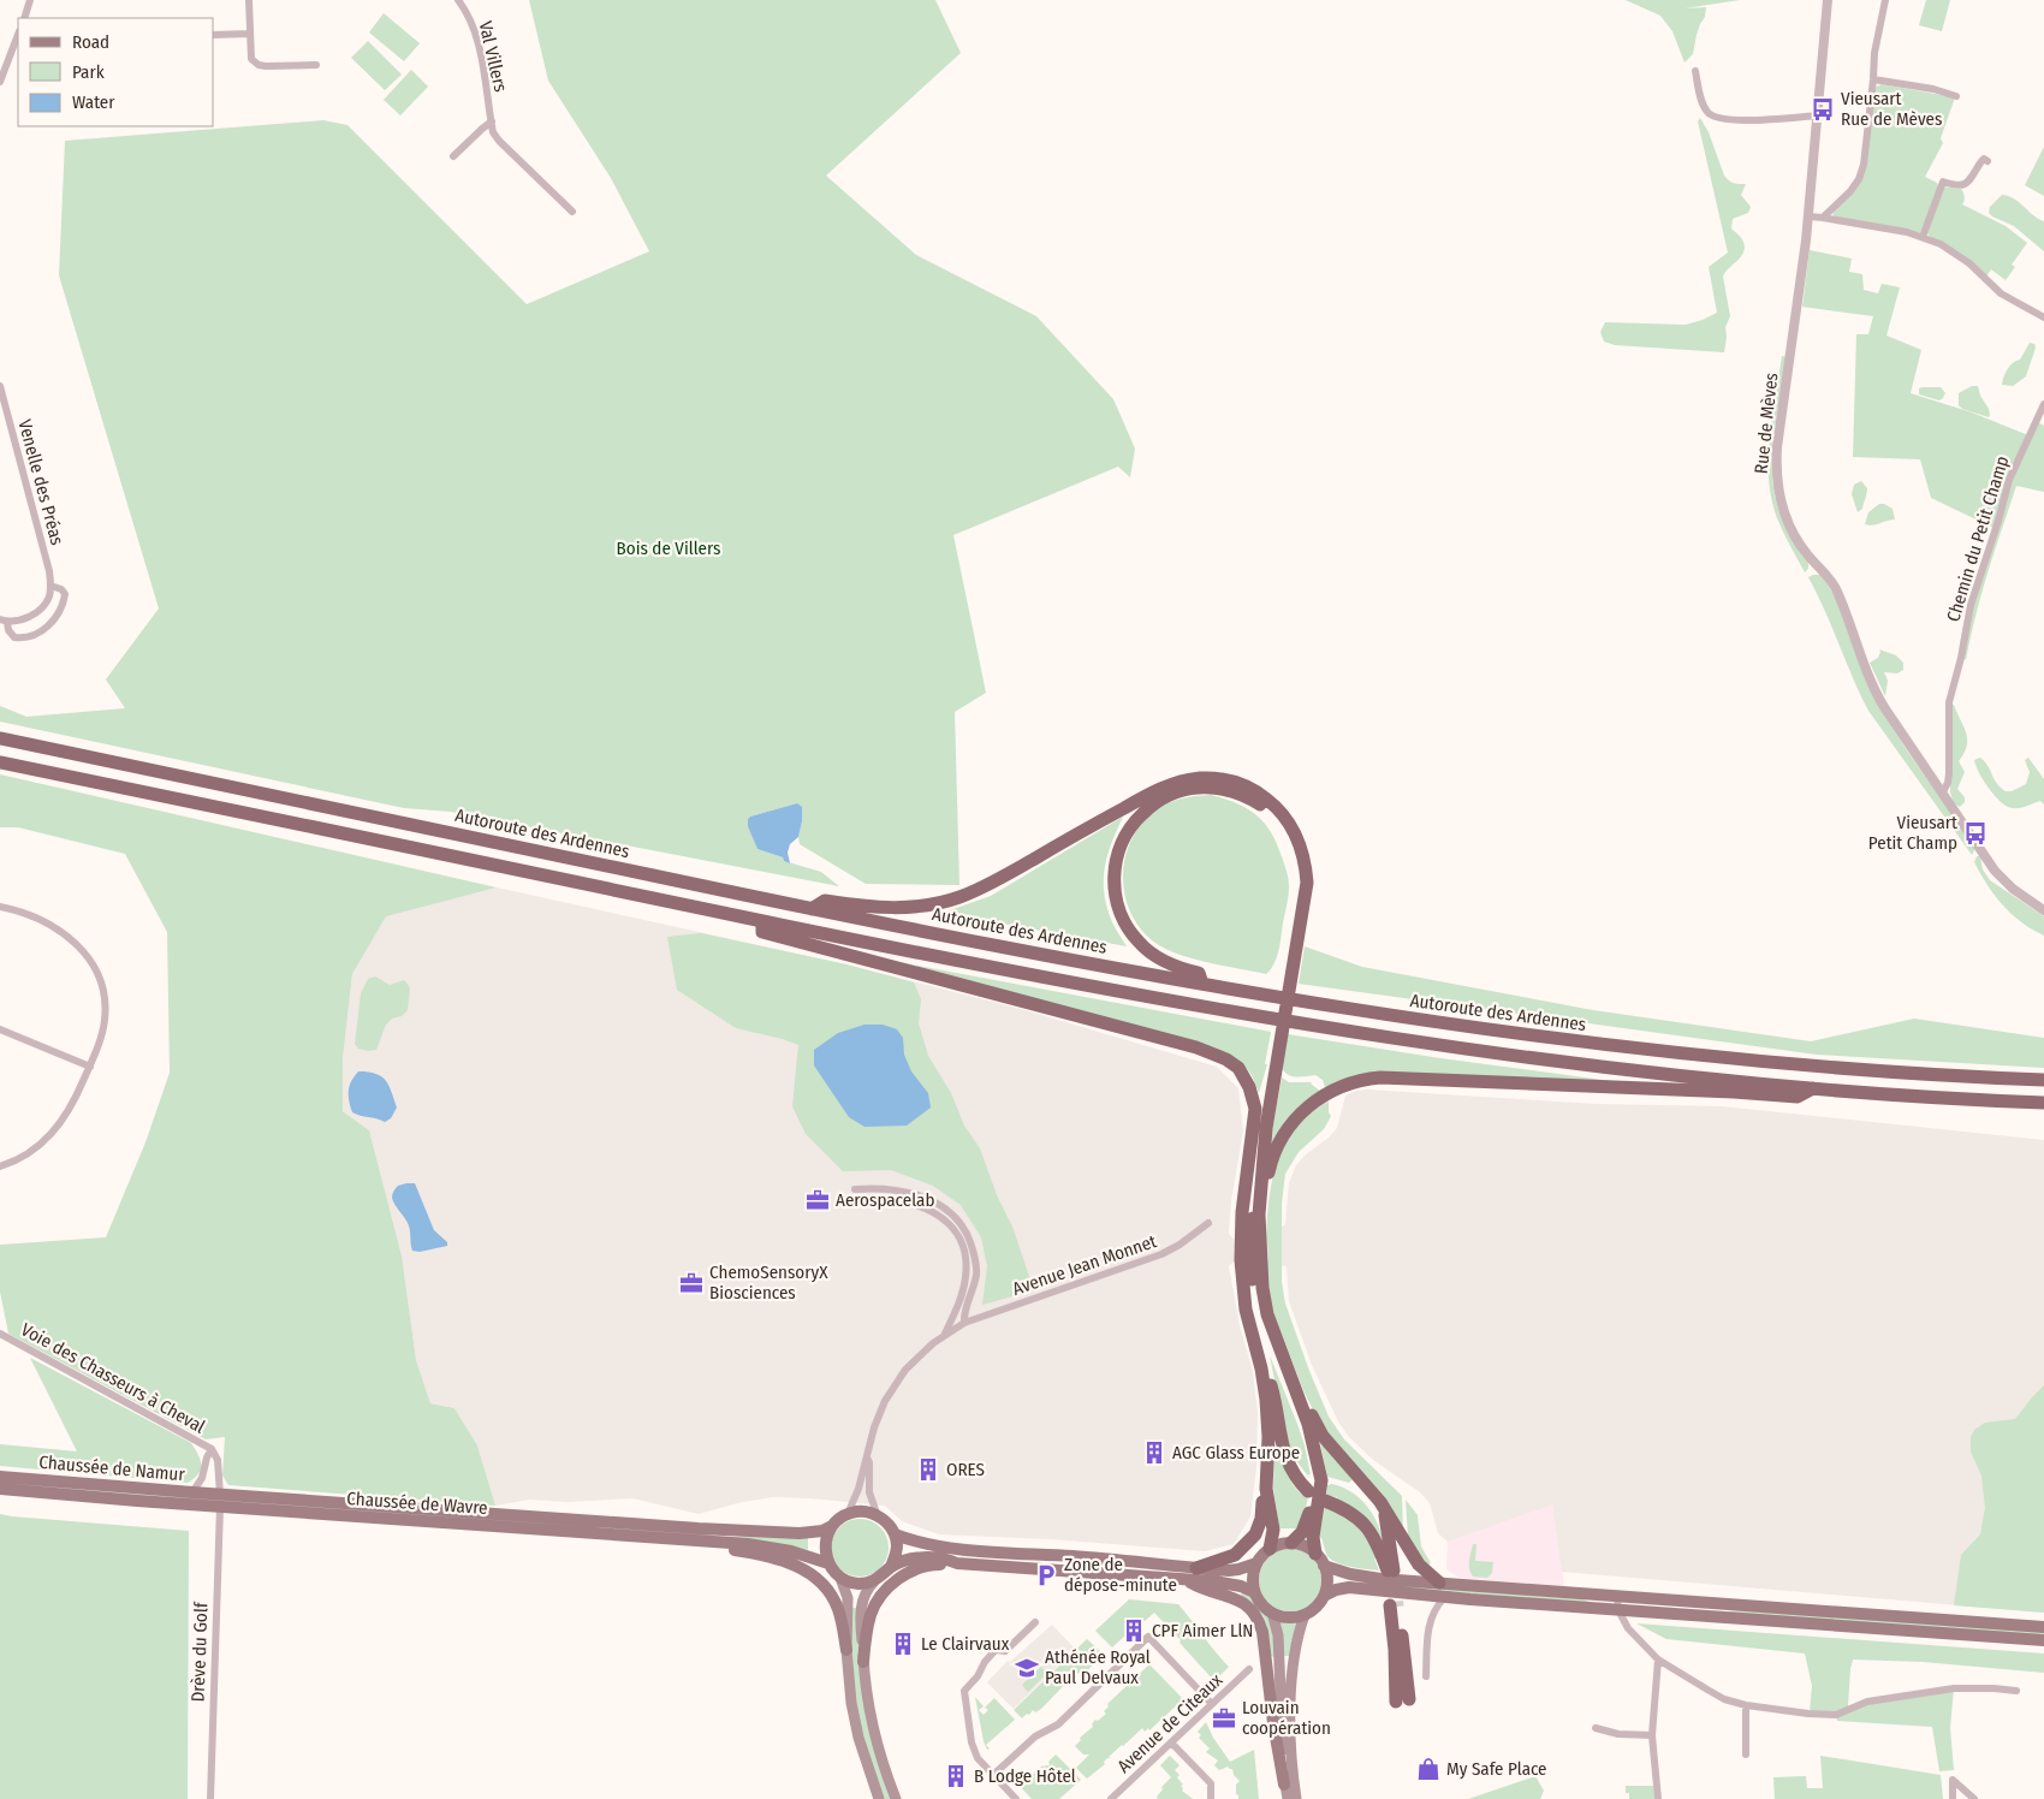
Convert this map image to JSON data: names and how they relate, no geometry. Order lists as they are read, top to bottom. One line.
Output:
{"streets":{"highway":["Autoroute des Ardennes"],"main road":["Chaussée de Namur","Chaussée de Wavre"],"street":["Val Villers","Rue de Mèves","Venelle des Préas","Chemin du Petit Champ","Avenue Jean Monnet","Voie des Chasseurs à Cheval","Drève du Golf","Avenue de Citeaux"]},"crossings":[["Rue de Mèves","Chemin du Petit Champ"],["Avenue Jean Monnet","Chaussée de Wavre"],["Voie des Chasseurs à Cheval","Chaussée de Namur"],["Voie des Chasseurs à Cheval","Chaussée de Wavre"],["Voie des Chasseurs à Cheval","Drève du Golf"],["Chaussée de Namur","Chaussée de Wavre"],["Chaussée de Namur","Drève du Golf"],["Chaussée de Wavre","Drève du Golf"]],"parks":["Bois de Villers"],"places":{"bus stop":["Vieusart Rue de Mèves","Vieusart Petit Champ"],"office":["Aerospacelab","ChemoSensoryX Biosciences","Louvain coopération"],"building":["AGC Glass Europe","ORES","CPF Aimer LlN","Le Clairvaux","B Lodge Hôtel"],"parking":["Zone de dépose-minute"],"school or university":["Athénée Royal Paul Delvaux"],"shop":["My Safe Place"]},"legend":["Road","Park","Water"]}
